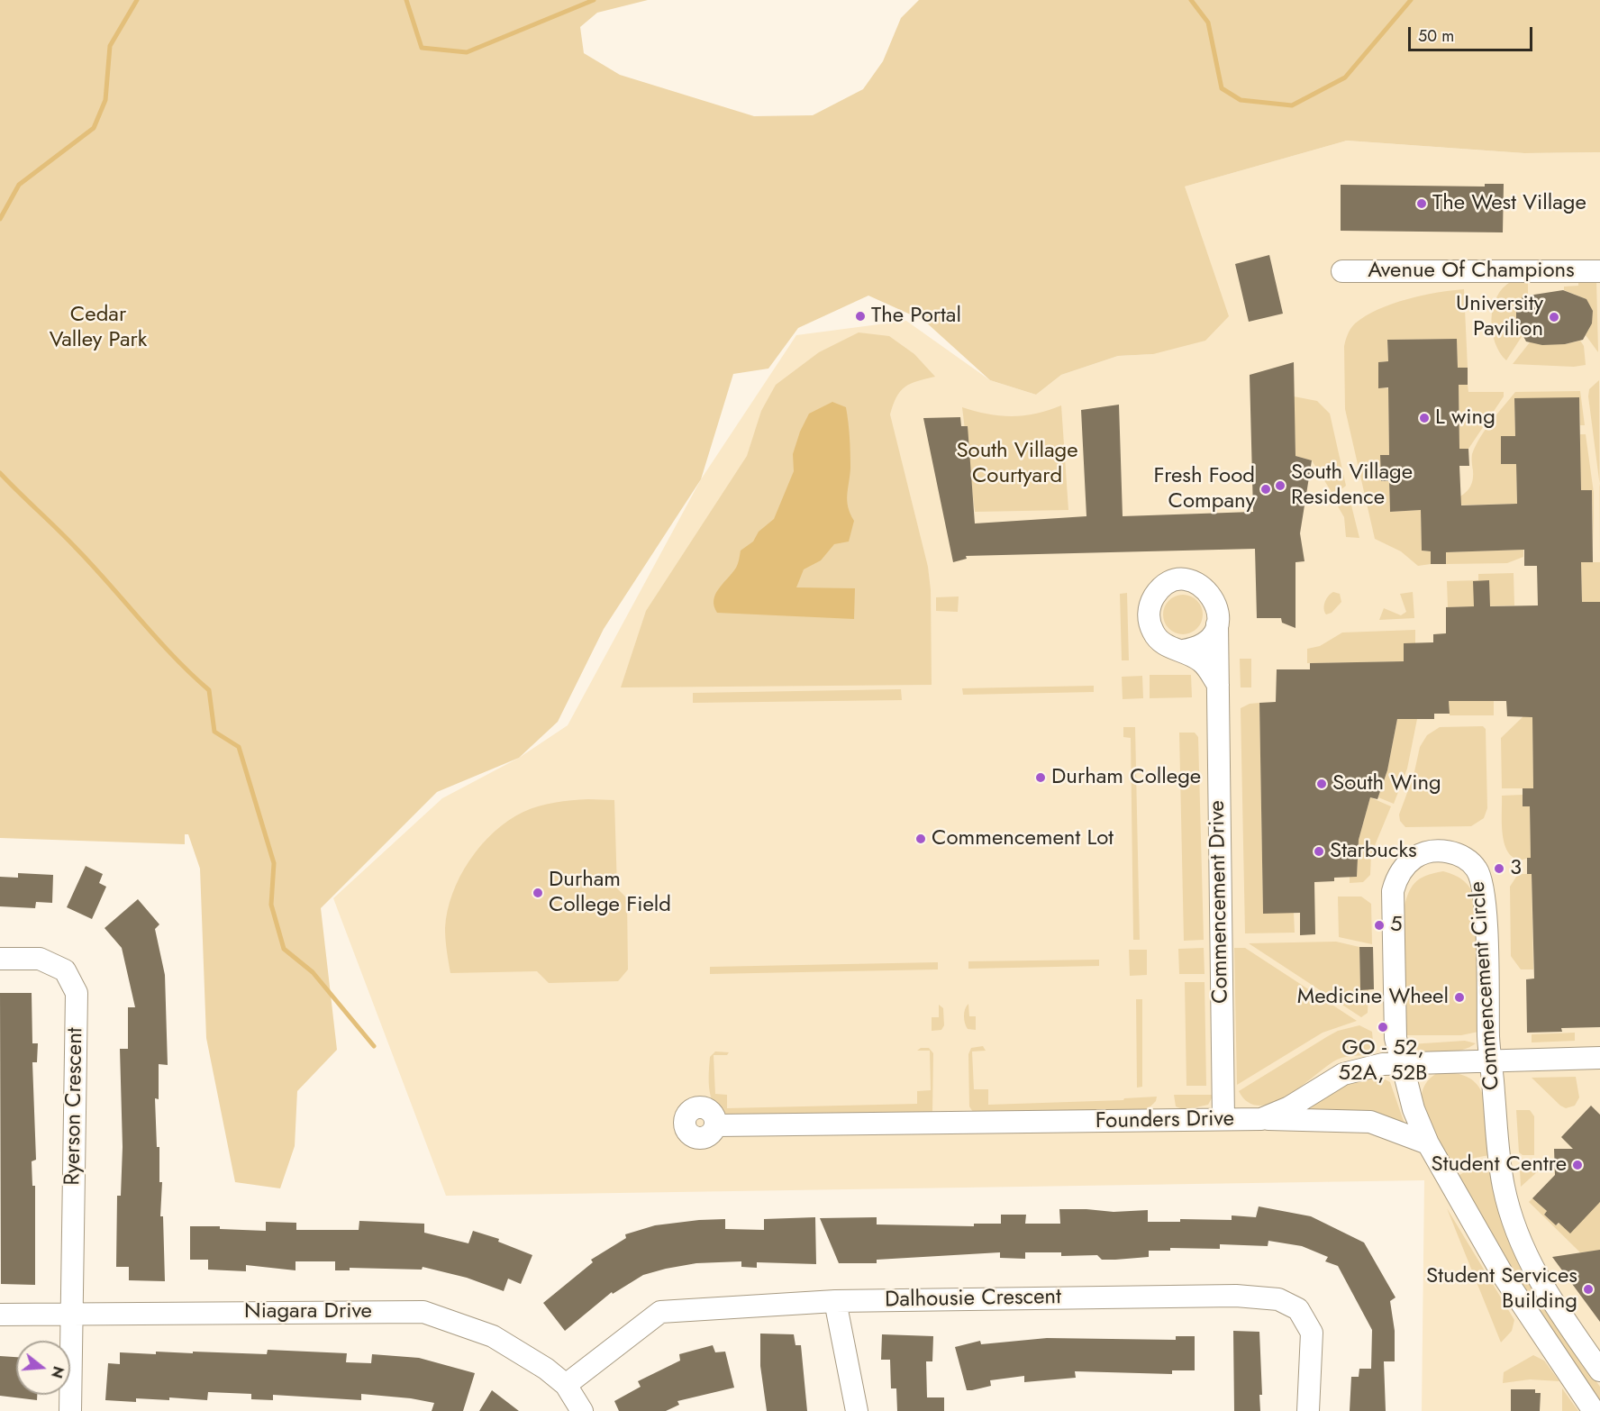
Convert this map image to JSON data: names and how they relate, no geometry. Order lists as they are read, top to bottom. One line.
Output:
{"streets":{"street":["Avenue Of Champions","Commencement Drive","Commencement Circle","Ryerson Crescent","Founders Drive","Dalhousie Crescent","Niagara Drive"]},"crossings":[["Commencement Drive","Founders Drive"],["Commencement Circle","Founders Drive"],["Ryerson Crescent","Niagara Drive"],["Dalhousie Crescent","Niagara Drive"]],"parks":["Cedar Valley Park","South Village Courtyard"],"places":["The West Village","The Portal","University Pavilion","L wing","South Village Residence","Fresh Food Company","Durham College","South Wing","Commencement Lot","Starbucks","3","Durham College Field","5","Medicine Wheel","GO - 52, 52A, 52B","Student Centre","Student Services Building"],"scale_bar":"50 m","north":"right"}
